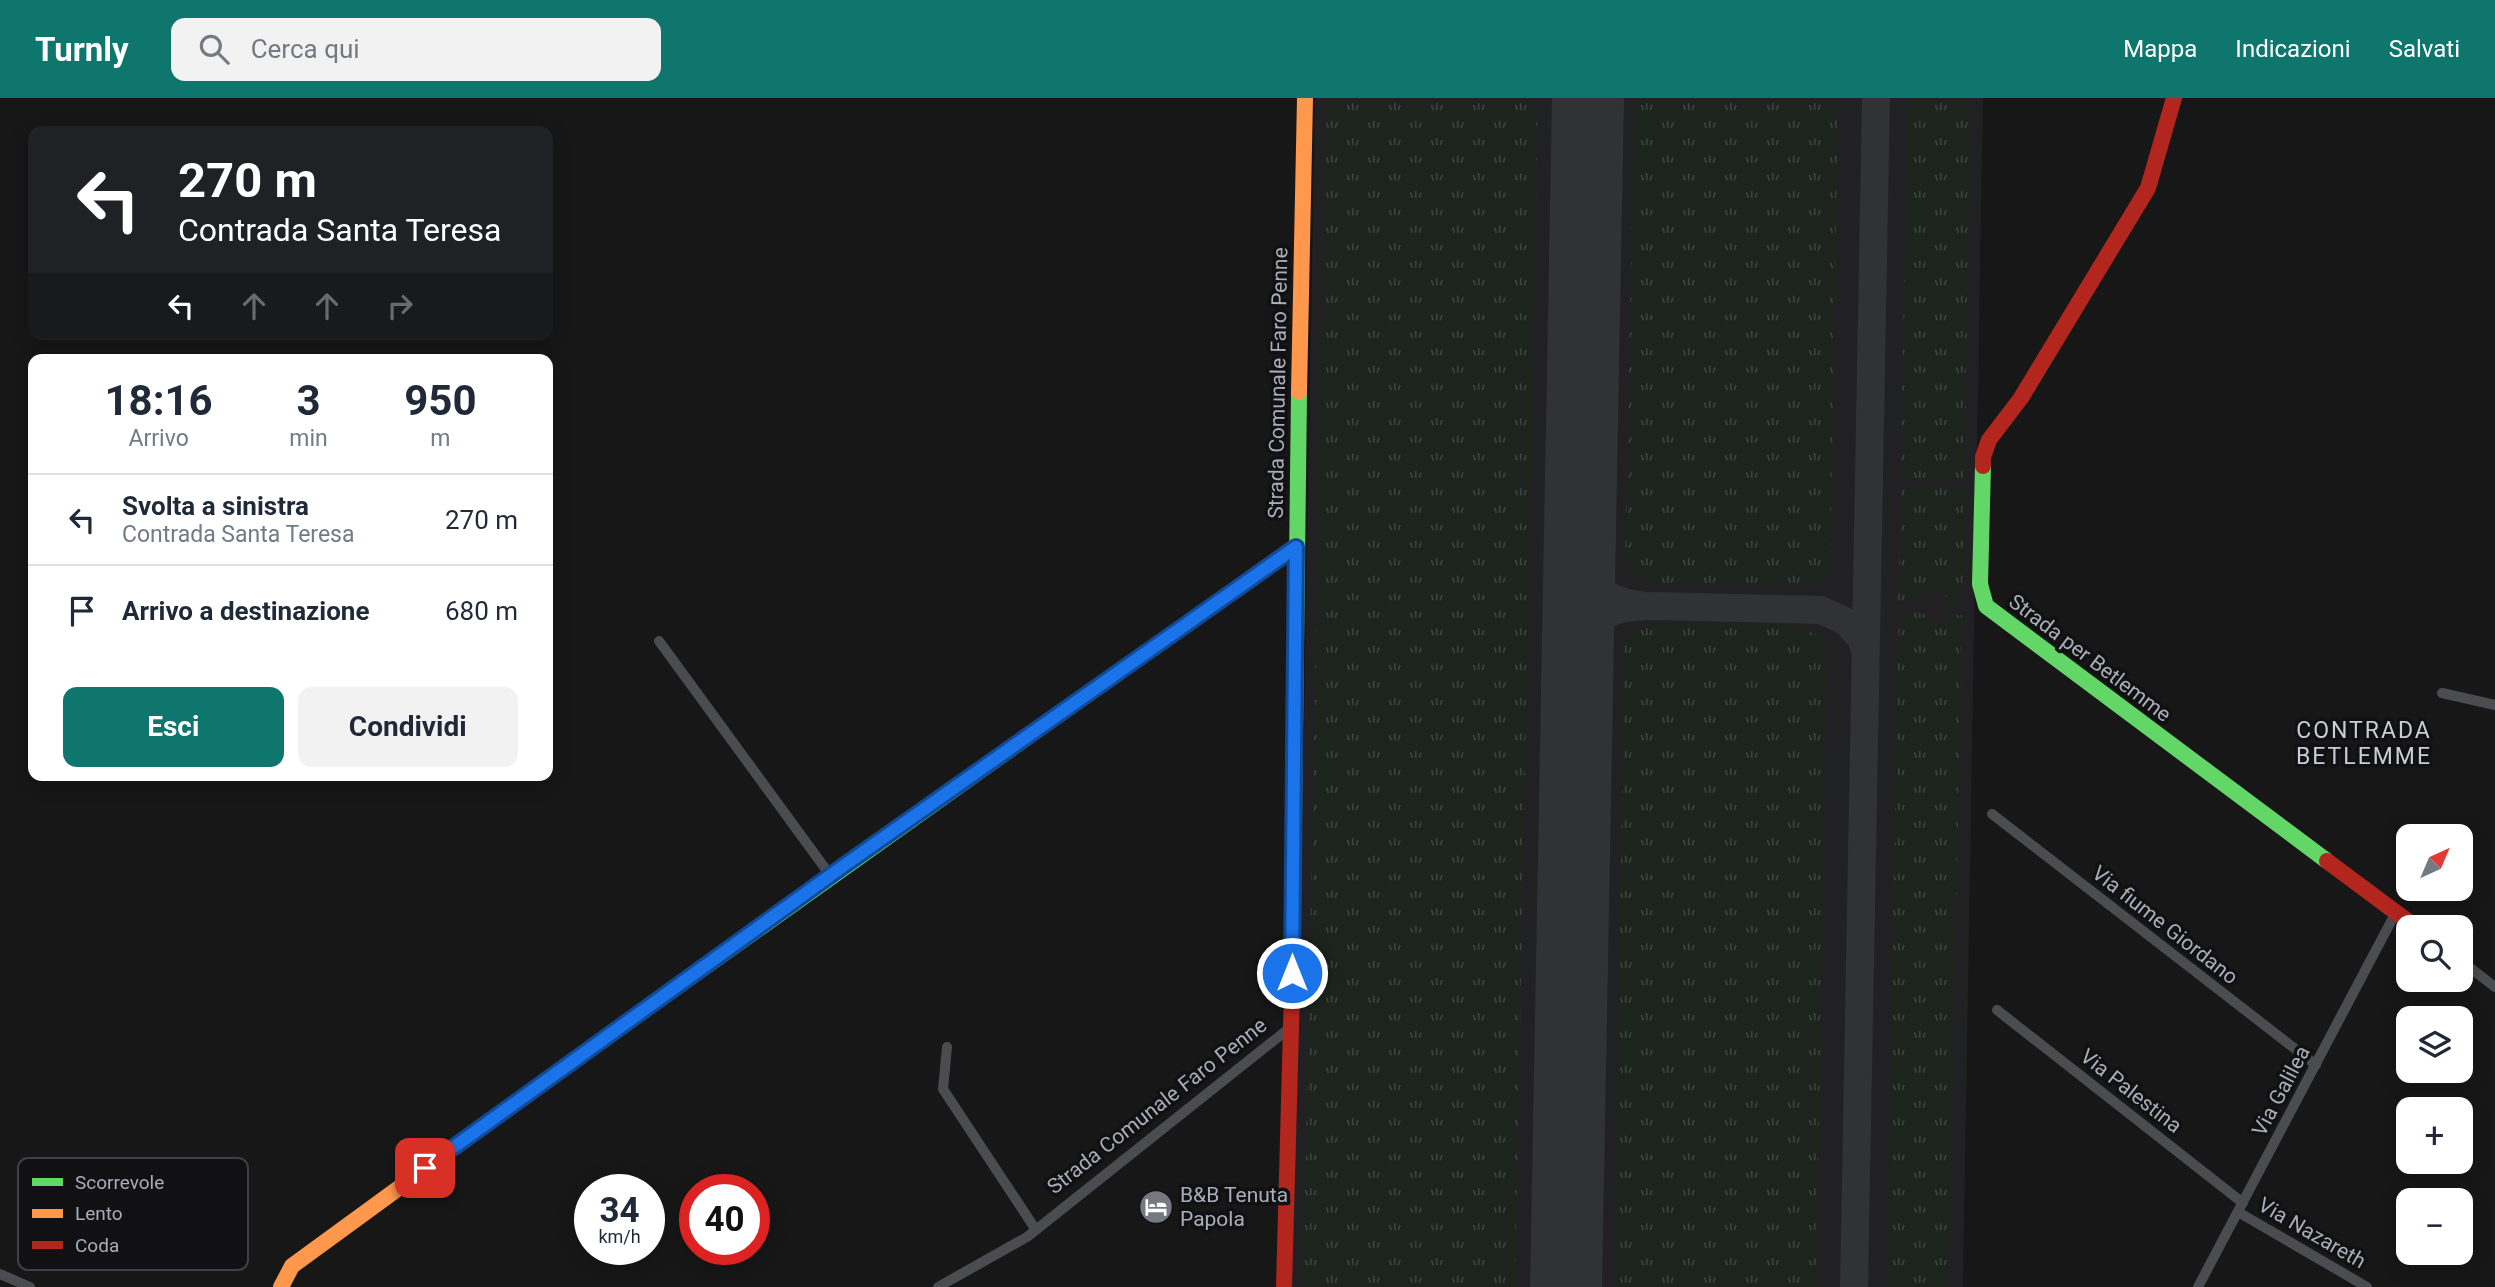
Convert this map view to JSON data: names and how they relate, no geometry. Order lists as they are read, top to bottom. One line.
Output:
{"streets":{"street":["Strada Comunale Faro Penne","Strada per Betlemme","Via fiume Giordano","Via Palestina","Via Galilea","Via Nazareth"]},"crossings":[["Strada per Betlemme","Via Galilea"],["Via fiume Giordano","Via Galilea"],["Via Palestina","Via Galilea"],["Via Palestina","Via Nazareth"],["Via Galilea","Via Nazareth"]],"districts":["CONTRADA BETLEMME"],"places":{"hotel":["B&B Tenuta Papola"]},"legend":["Scorrevole","Lento","Coda"],"north":"top right","page":{"header":"Turnly","search":"Cerca qui","nav":["Mappa","Indicazioni","Salvati"],"turn":["270 m","Contrada Santa Teresa"],"eta":["18:16","Arrivo","3","min","950","m"],"list":[{"name":"Svolta a sinistra","note":"Contrada Santa Teresa","value":"270 m"},{"name":"Arrivo a destinazione","value":"680 m"}],"buttons":["Esci","Condividi"],"map_buttons":["+","−"],"speed":"34 km/h","limit":"40"}}
